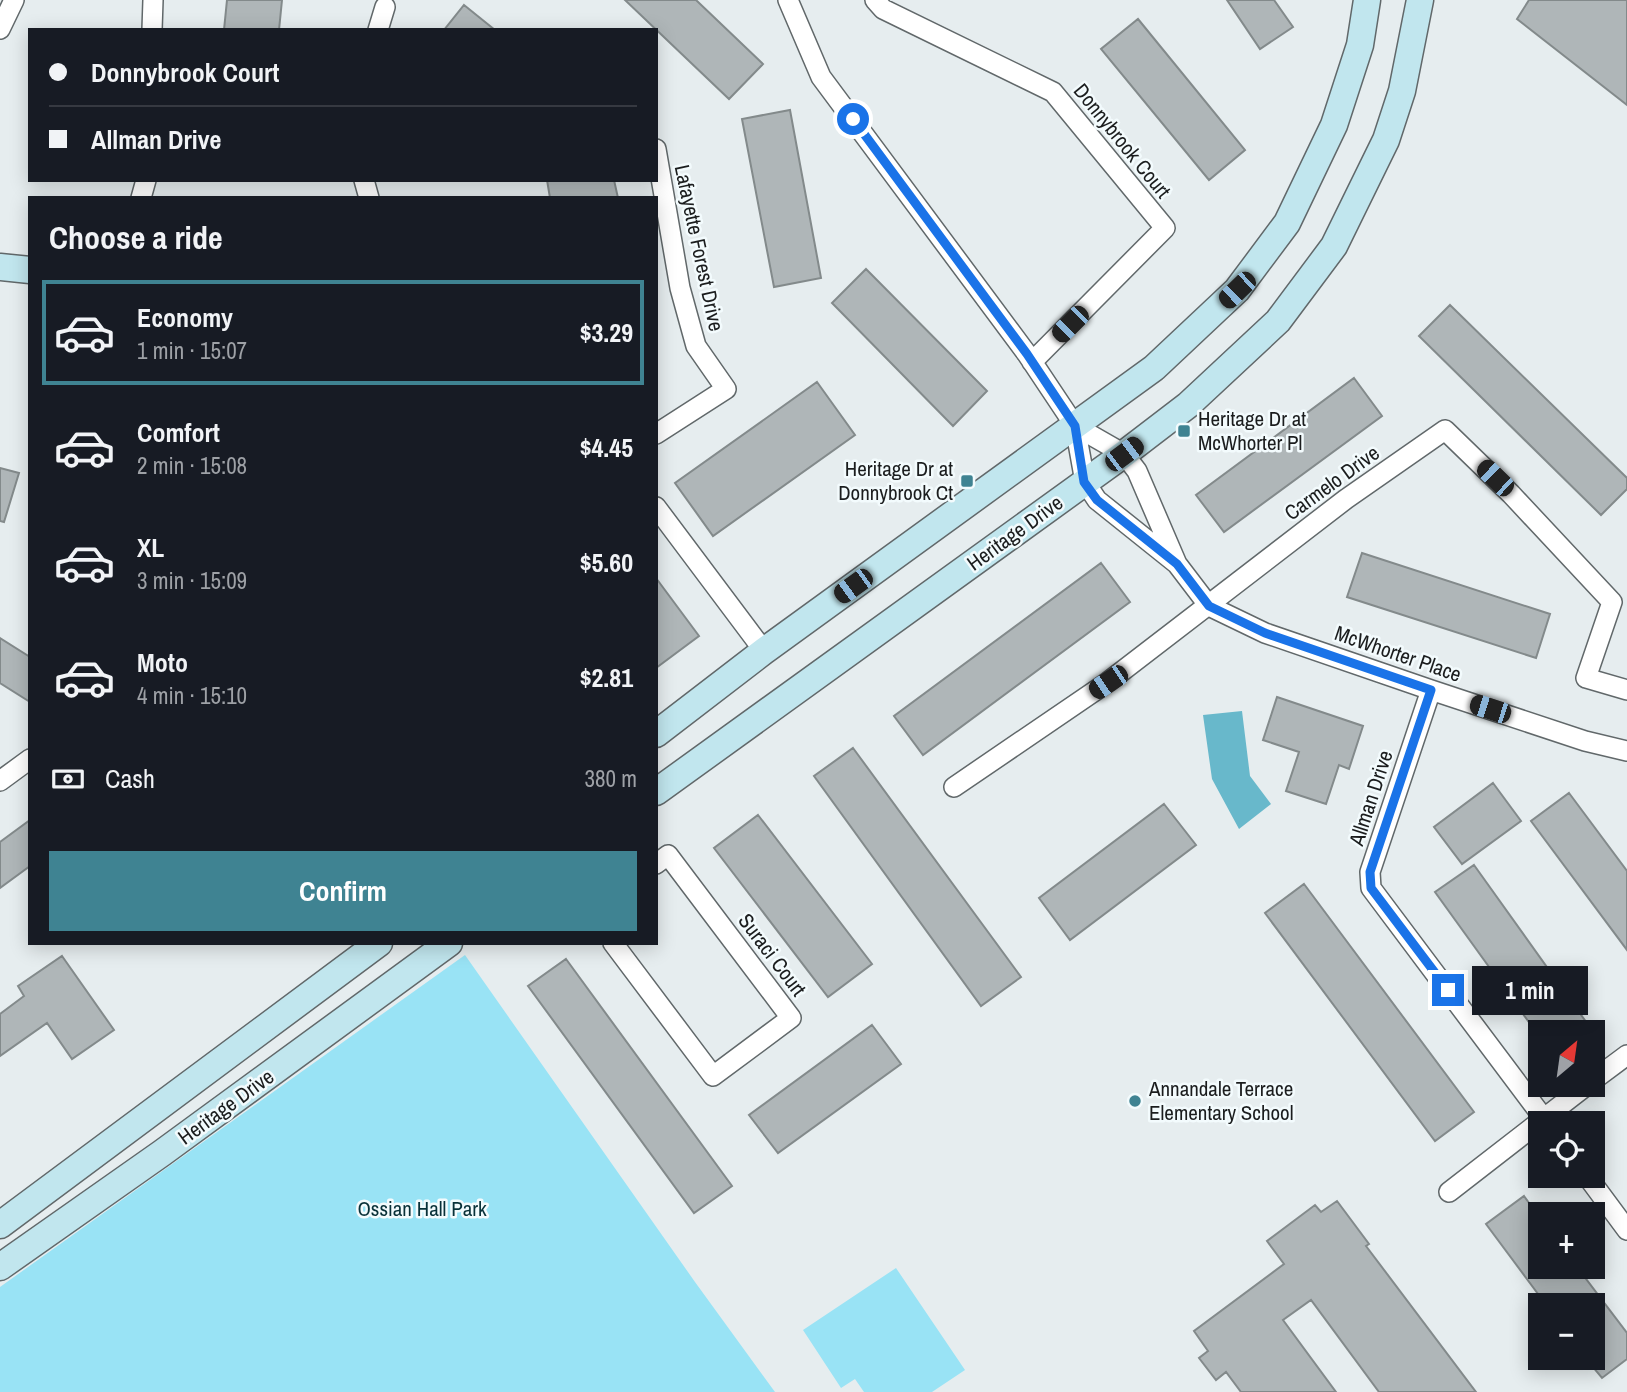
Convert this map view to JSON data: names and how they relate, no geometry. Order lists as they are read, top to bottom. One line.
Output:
{"streets":{"street":["Donnybrook Court","Lafayette Forest Drive","Carmelo Drive","Heritage Drive","McWhorter Place","Allman Drive","Suraci Court"]},"crossings":[["Carmelo Drive","McWhorter Place"],["Heritage Drive","McWhorter Place"],["McWhorter Place","Allman Drive"]],"parks":["Ossian Hall Park"],"places":{"transit":["Heritage Dr at McWhorter Pl","Heritage Dr at Donnybrook Ct"],"other":["Annandale Terrace Elementary School"]},"north":"top right","page":{"banner":["Donnybrook Court","Allman Drive"],"heading":"Choose a ride","list":[{"name":"Economy","note":"1 min · 15:07","value":"$3.29"},{"name":"Comfort","note":"2 min · 15:08","value":"$4.45"},{"name":"XL","note":"3 min · 15:09","value":"$5.60"},{"name":"Moto","note":"4 min · 15:10","value":"$2.81"}],"pay":["Cash","380 m"],"buttons":"Confirm","bubble":"1 min","map_buttons":["+","−"]}}
